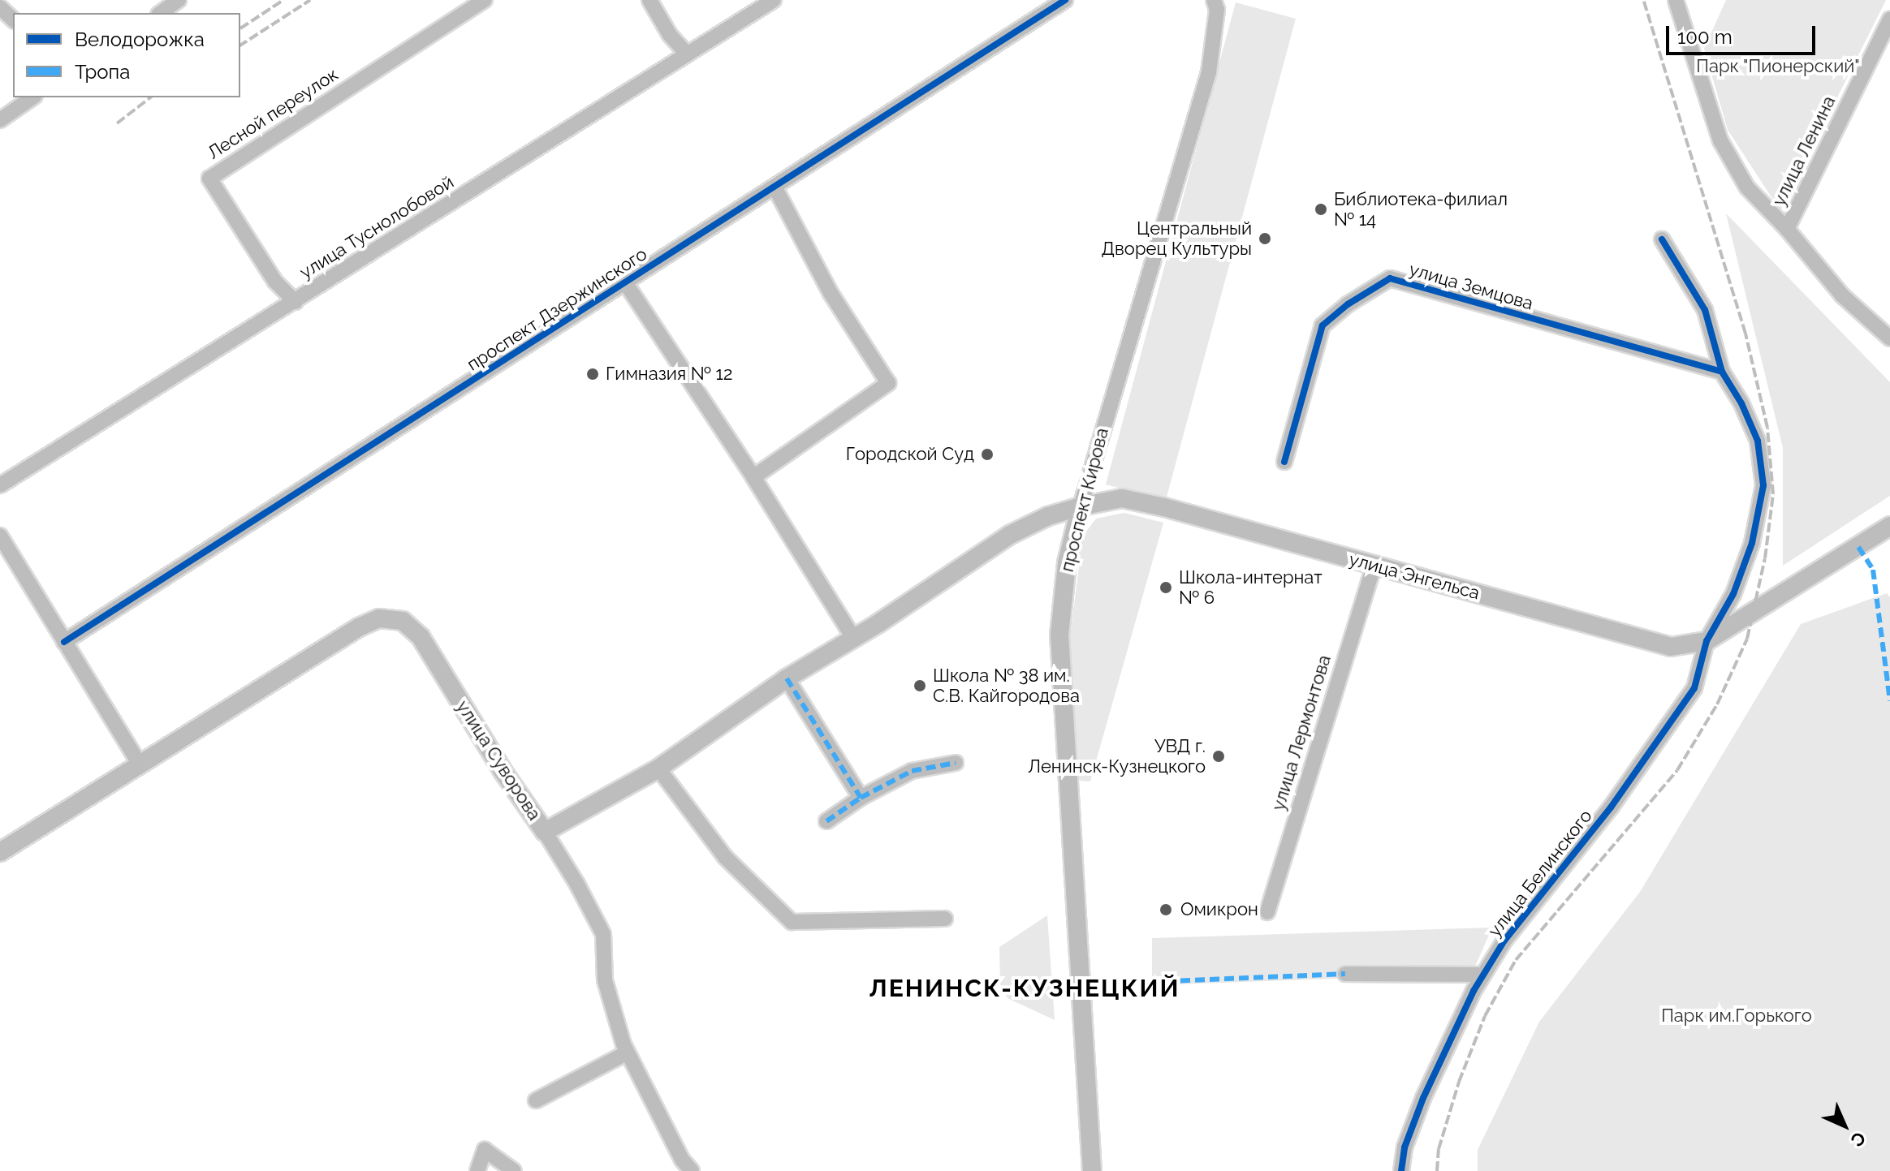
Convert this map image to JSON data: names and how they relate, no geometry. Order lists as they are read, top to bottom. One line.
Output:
{"streets":{"main road":["проспект Кирова","улица Энгельса","улица Суворова"],"street":["Лесной переулок","улица Ленина","улица Туснолобовой","улица Земцова","проспект Дзержинского","улица Лермонтова","улица Белинского"]},"crossings":[["Лесной переулок","улица Туснолобовой"],["улица Земцова","улица Белинского"],["проспект Кирова","улица Суворова"],["улица Энгельса","улица Лермонтова"],["улица Энгельса","улица Суворова"],["улица Энгельса","улица Белинского"]],"districts":["ЛЕНИНСК-КУЗНЕЦКИЙ"],"parks":["Парк \"Пионерский\"","Парк им.Горького"],"places":["Библиотека-филиал № 14","Центральный Дворец Культуры","Гимназия № 12","Городской Суд","Школа-интернат № 6","Школа № 38 им. С.В. Кайгородова","УВД г. Ленинск-Кузнецкого","Омикрон"],"legend":["Велодорожка","Тропа"],"scale_bar":"100 m","north":"bottom right"}
